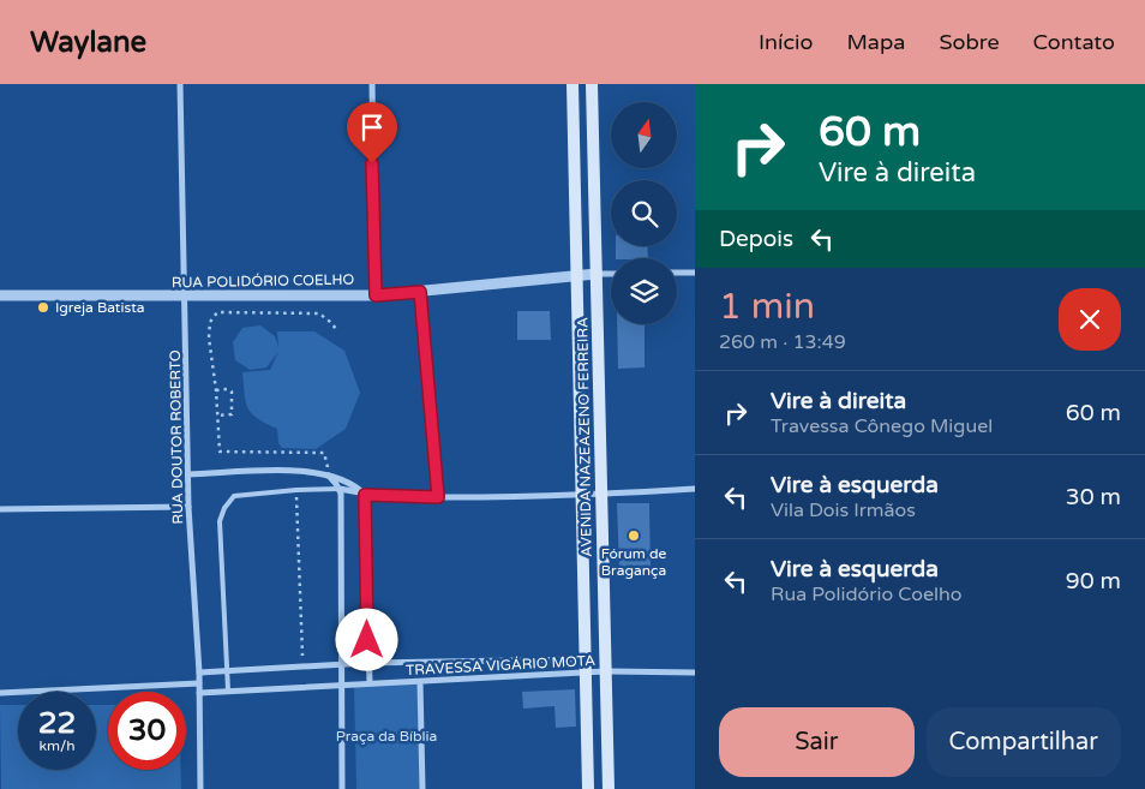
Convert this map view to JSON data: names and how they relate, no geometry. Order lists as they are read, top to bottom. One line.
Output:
{"streets":{"main road":["AVENIDA NAZEAZENO FERREIRA"],"street":["RUA POLIDÓRIO COELHO","RUA DOUTOR ROBERTO","TRAVESSA VIGÁRIO MOTA"]},"crossings":[["RUA POLIDÓRIO COELHO","RUA DOUTOR ROBERTO"],["RUA POLIDÓRIO COELHO","AVENIDA NAZEAZENO FERREIRA"],["RUA DOUTOR ROBERTO","TRAVESSA VIGÁRIO MOTA"],["AVENIDA NAZEAZENO FERREIRA","TRAVESSA VIGÁRIO MOTA"]],"parks":["Praça da Bíblia"],"places":["Igreja Batista","Fórum de Bragança"],"north":"top","page":{"header":"Waylane","nav":["Início","Mapa","Sobre","Contato"],"turn":["60 m","Vire à direita"],"then":"Depois","heading":["1 min","260 m · 13:49"],"list":[{"name":"Vire à direita","note":"Travessa Cônego Miguel","value":"60 m"},{"name":"Vire à esquerda","note":"Vila Dois Irmãos","value":"30 m"},{"name":"Vire à esquerda","note":"Rua Polidório Coelho","value":"90 m"}],"speed":"22 km/h","limit":"30","buttons":["Sair","Compartilhar"]}}
